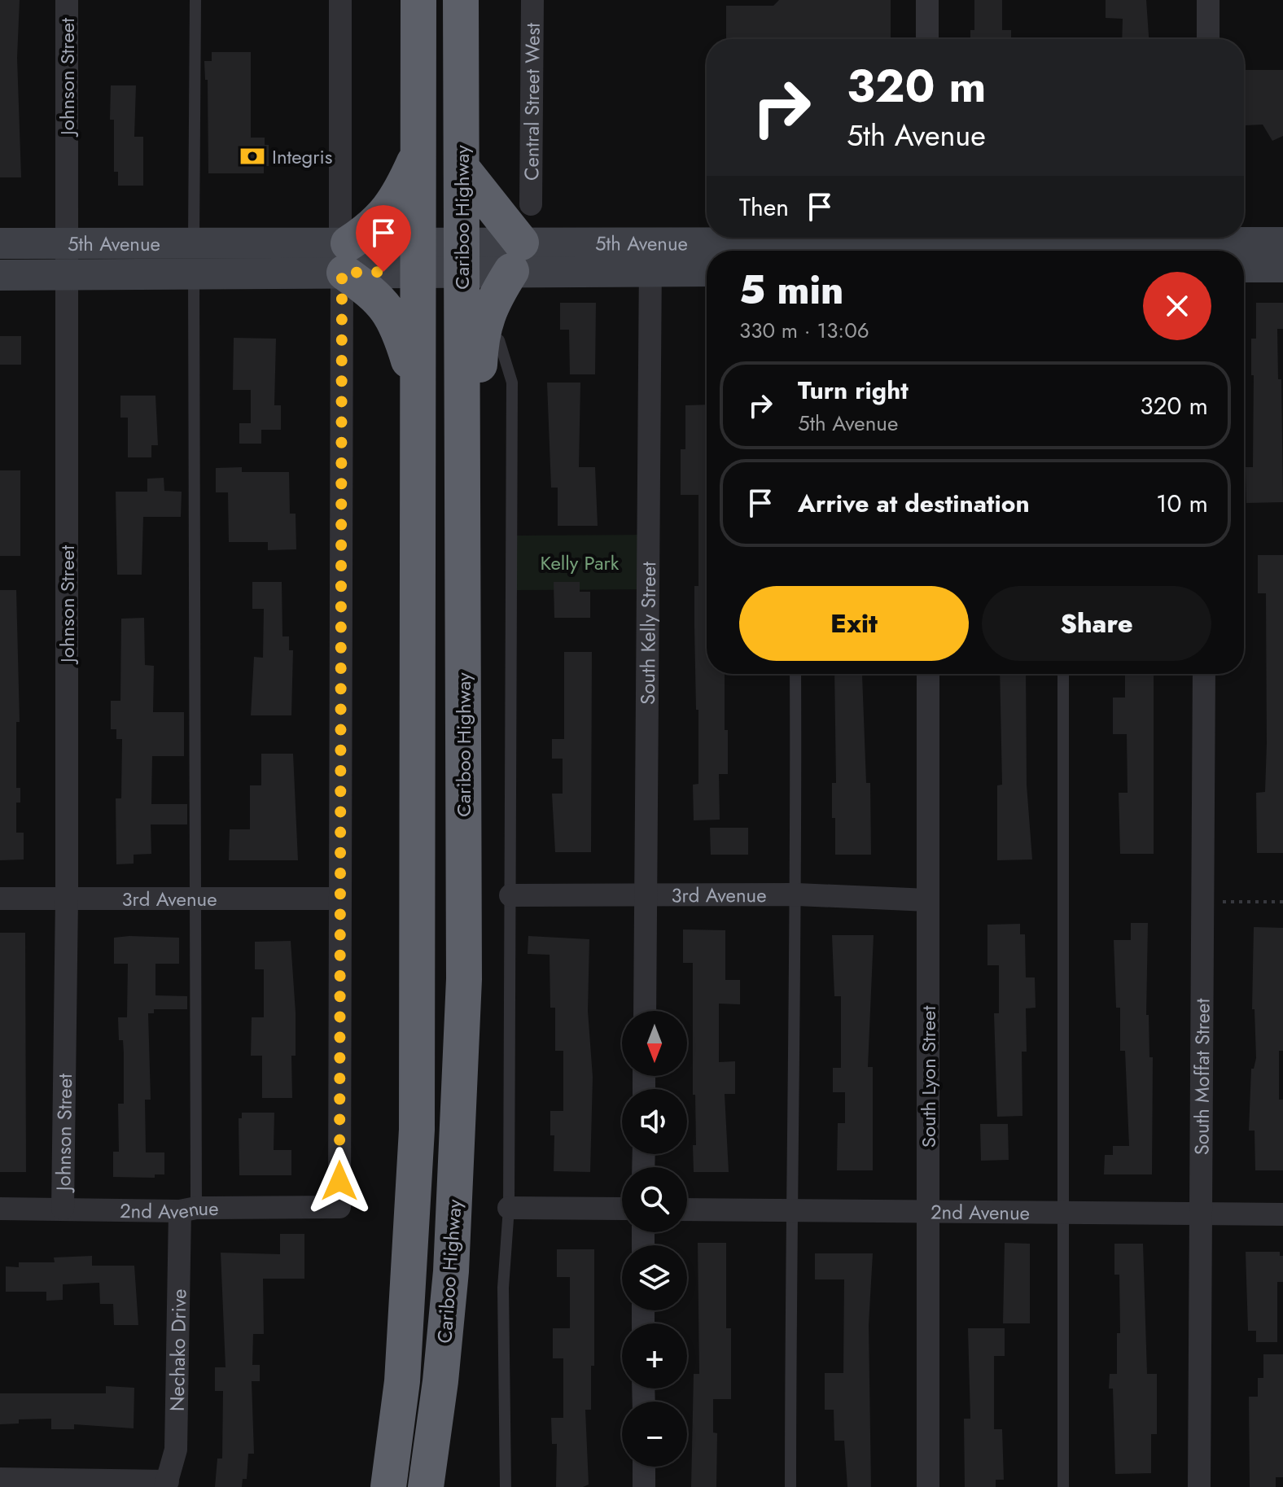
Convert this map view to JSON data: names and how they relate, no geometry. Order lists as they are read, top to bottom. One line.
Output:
{"streets":{"highway":["Cariboo Highway"],"main road":["5th Avenue"],"street":["Johnson Street","Central Street West","South Kelly Street","3rd Avenue","South Moffat Street","South Lyon Street","2nd Avenue","Nechako Drive"]},"crossings":[["Johnson Street","5th Avenue"],["Johnson Street","3rd Avenue"],["Johnson Street","2nd Avenue"],["Cariboo Highway","5th Avenue"],["5th Avenue","South Kelly Street"],["South Kelly Street","3rd Avenue"],["3rd Avenue","South Lyon Street"],["3rd Avenue","2nd Avenue"],["South Moffat Street","2nd Avenue"],["South Lyon Street","2nd Avenue"],["2nd Avenue","Nechako Drive"]],"parks":["Kelly Park"],"places":{"bank":["Integris"]},"north":"bottom","page":{"turn":["320 m","5th Avenue"],"then":"Then","heading":["5 min","330 m · 13:06"],"list":[{"name":"Turn right","note":"5th Avenue","value":"320 m"},{"name":"Arrive at destination","value":"10 m"}],"buttons":["Exit","Share"],"map_buttons":["+","−"]}}
